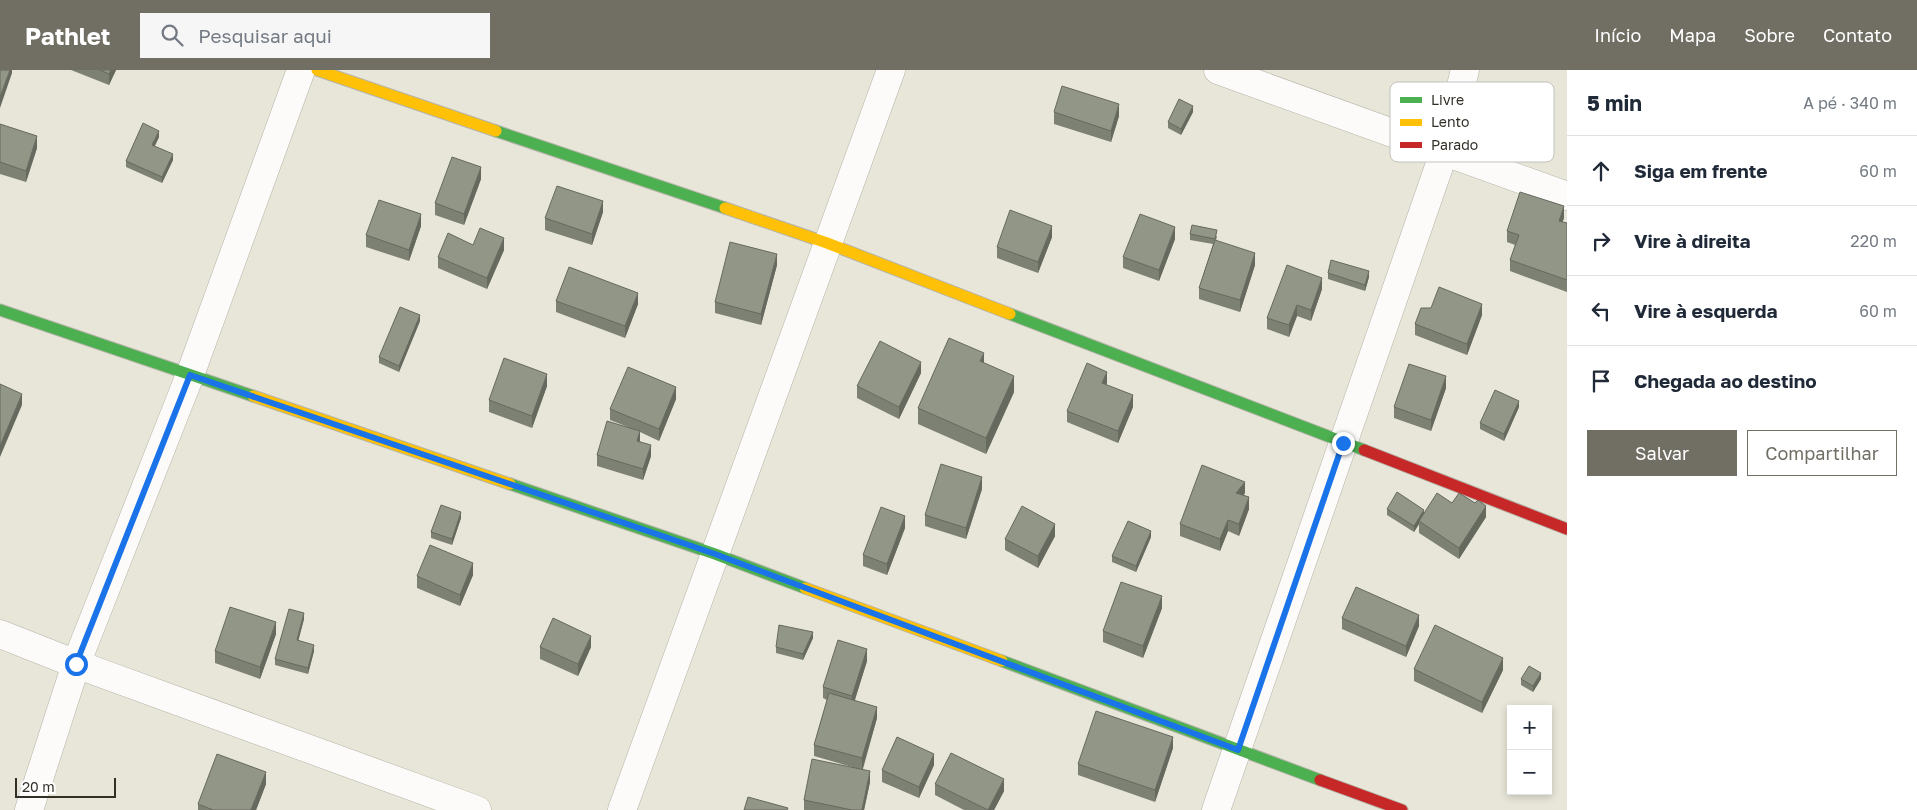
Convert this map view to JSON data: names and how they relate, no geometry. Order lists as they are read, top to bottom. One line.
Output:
{"legend":["Livre","Lento","Parado"],"scale_bar":"20 m","page":{"header":"Pathlet","search":"Pesquisar aqui","nav":["Início","Mapa","Sobre","Contato"],"heading":["5 min","A pé · 340 m"],"list":[["Siga em frente","60 m"],["Vire à direita","220 m"],["Vire à esquerda","60 m"],"Chegada ao destino"],"buttons":["Salvar","Compartilhar"],"map_buttons":["+","−"],"scale":"20 m"}}
